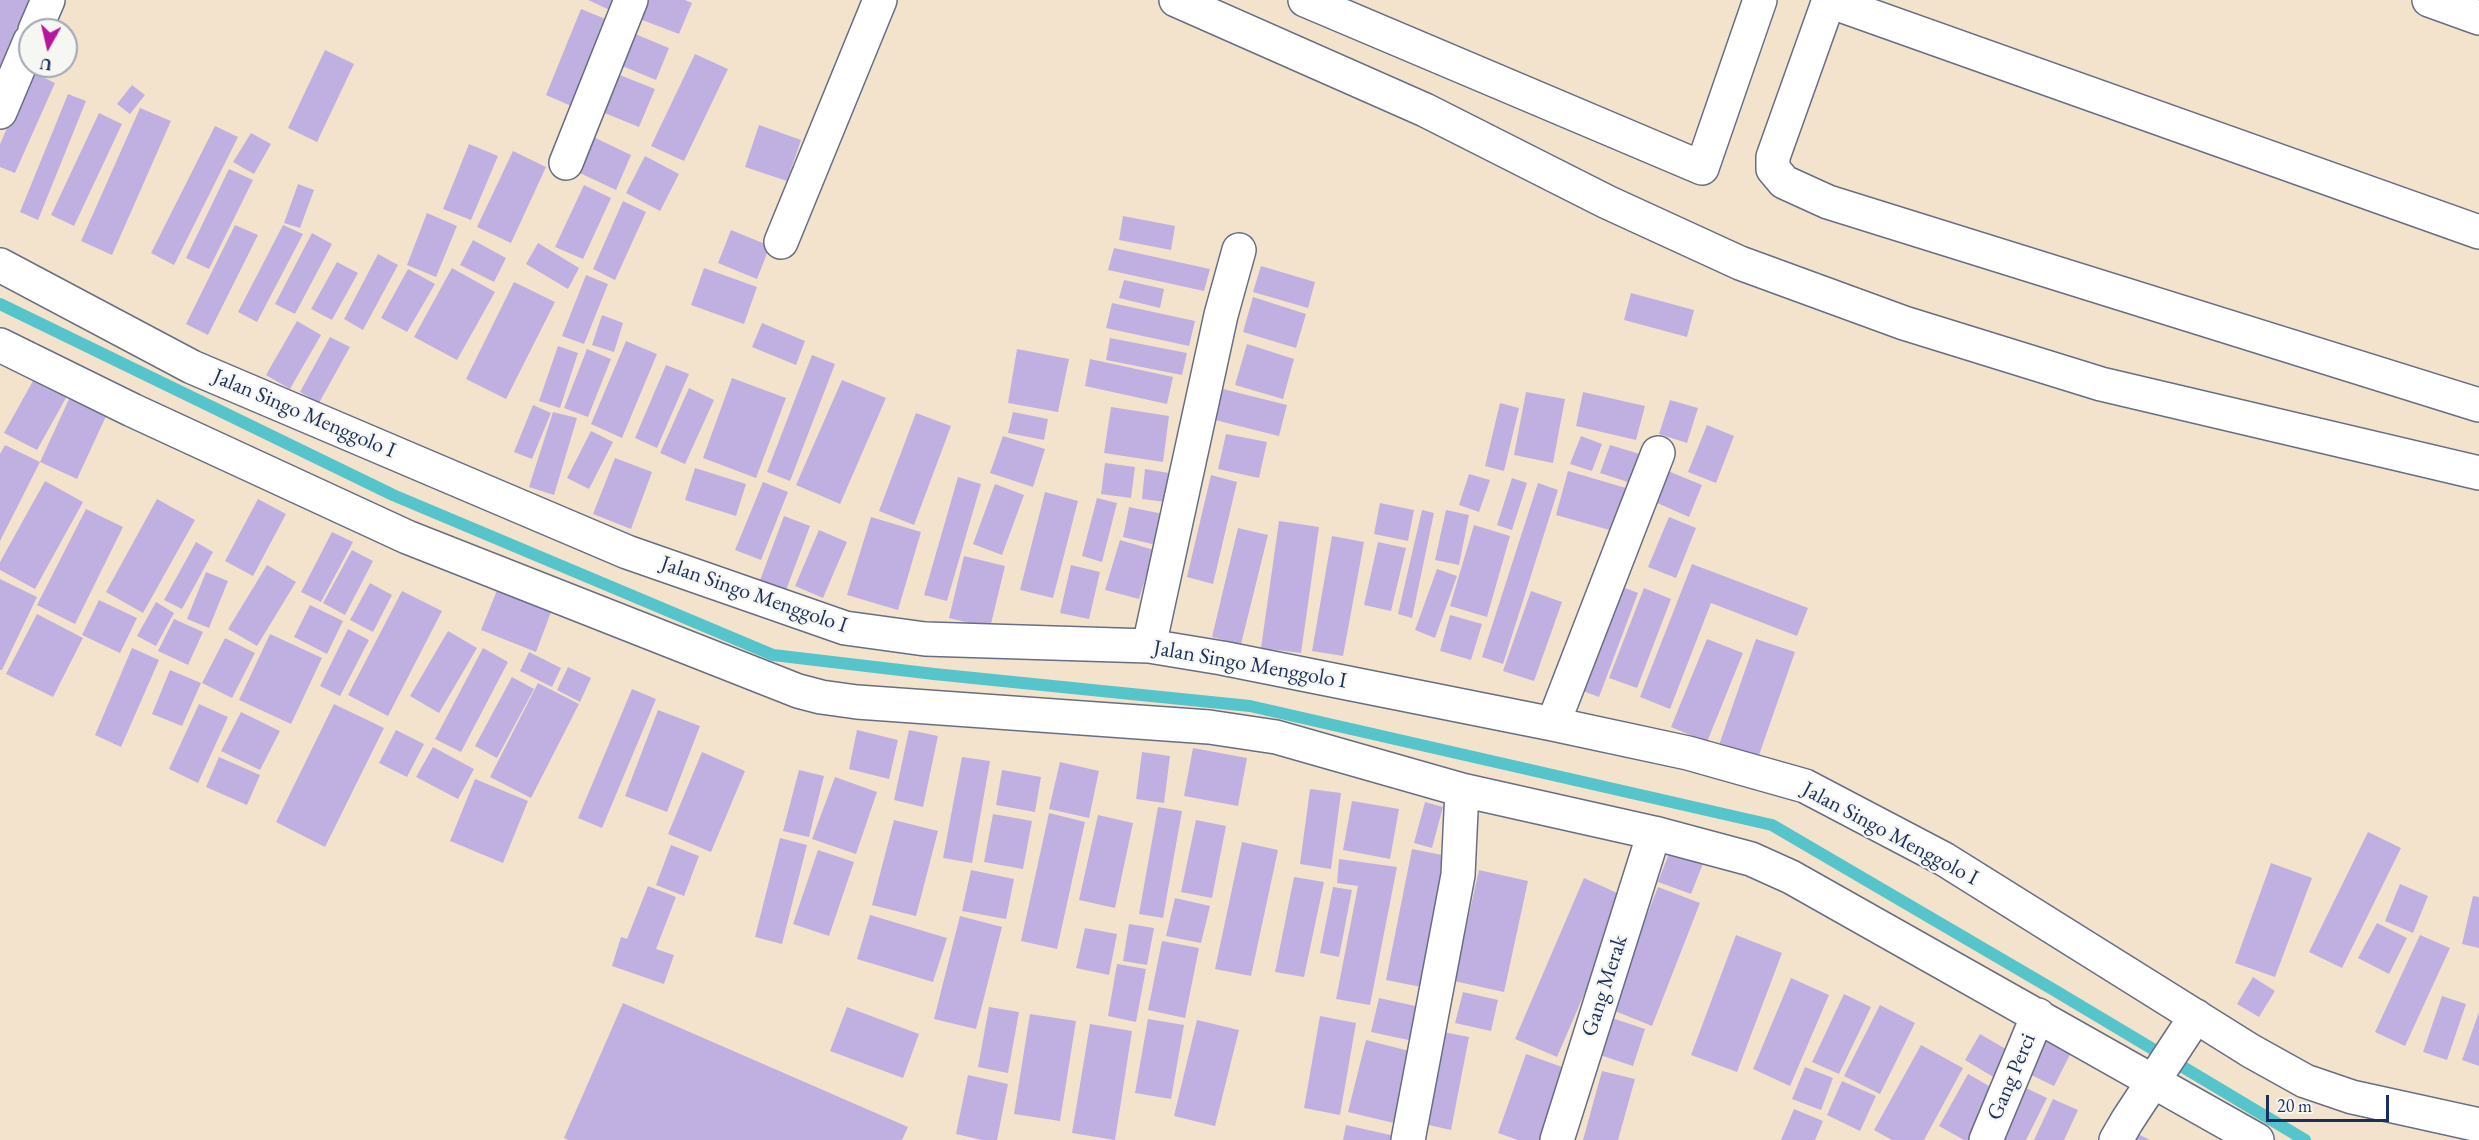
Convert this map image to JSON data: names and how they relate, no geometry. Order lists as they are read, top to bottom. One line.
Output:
{"streets":{"street":["Jalan Singo Menggolo I","Gang Merak","Gang Perci"]},"scale_bar":"20 m","north":"bottom"}
